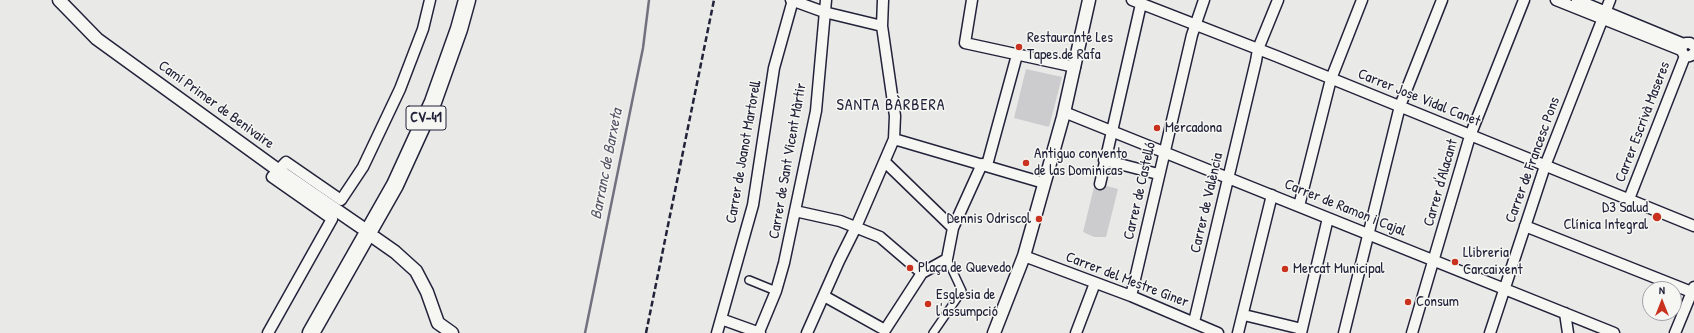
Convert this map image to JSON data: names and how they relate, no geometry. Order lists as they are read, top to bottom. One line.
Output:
{"streets":{"main road":["CV-41"],"street":["Carrer Jose Vidal Canet","Camí Primer de Benivaire","Carrer Escrivà Maseres","Carrer de Joanot Martorell","Carrer de Francesc Pons","Carrer de Sant Vicent Màrtir","Carrer d'Alacant","Carrer de Castelló","Carrer de València","Carrer de Ramon i Cajal","Carrer del Mestre Giner"]},"crossings":[["Carrer Jose Vidal Canet","Carrer Escrivà Maseres"],["Carrer Jose Vidal Canet","Carrer de Francesc Pons"],["Carrer Jose Vidal Canet","Carrer d'Alacant"],["Carrer Jose Vidal Canet","Carrer de Castelló"],["Carrer Jose Vidal Canet","Carrer de València"],["Carrer de Francesc Pons","Carrer de Ramon i Cajal"],["Carrer d'Alacant","Carrer de Ramon i Cajal"],["Carrer de Castelló","Carrer de Ramon i Cajal"],["Carrer de Castelló","Carrer del Mestre Giner"],["Carrer de València","Carrer de Ramon i Cajal"],["Carrer de València","Carrer del Mestre Giner"]],"districts":["SANTA BÀRBERA"],"water":["Barranc de Barxeta"],"places":["Restaurante Les Tapes de Rafa","Mercadona","Antiguo convento de las Dominicas","D3 Salud Clínica Integral","Dennis Odriscol","Llibreria Carcaixent","Plaça de Quevedo","Mercat Municipal","Consum","Esglesia de l'assumpció"],"north":"top"}
